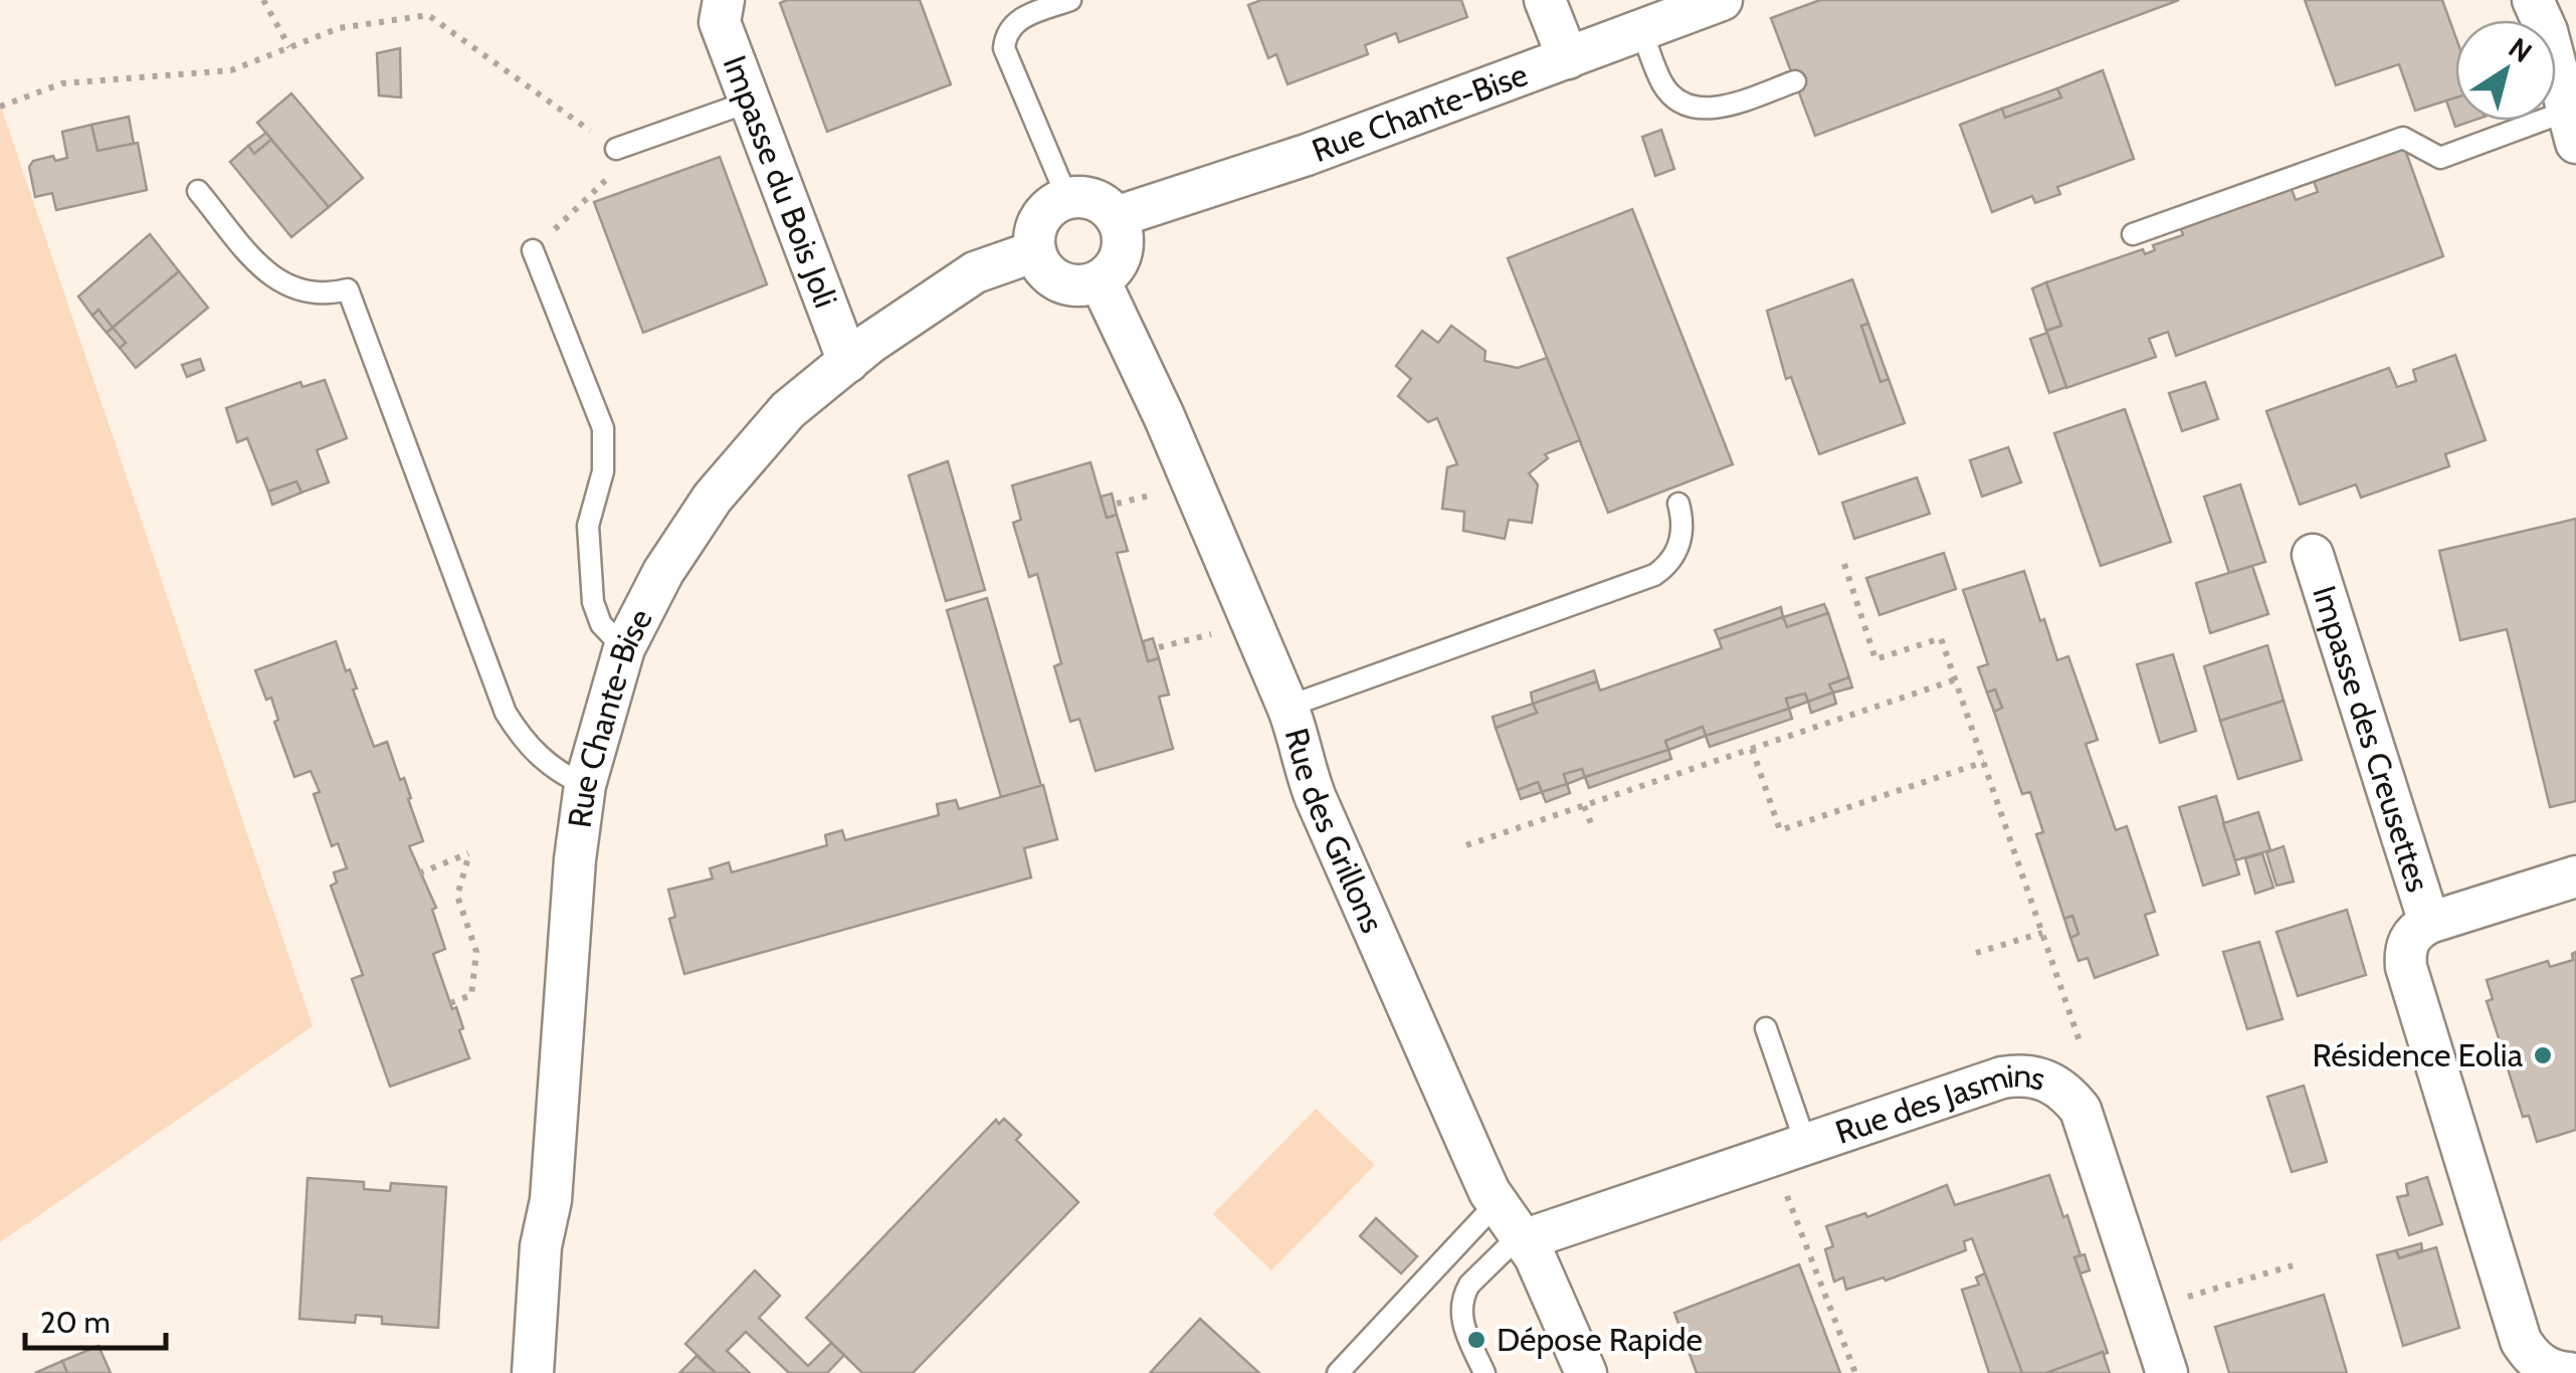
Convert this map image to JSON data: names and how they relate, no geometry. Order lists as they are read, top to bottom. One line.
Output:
{"streets":{"street":["Rue Chante-Bise","Impasse du Bois Joli","Impasse des Creusettes","Rue des Grillons","Rue des Jasmins"]},"crossings":[["Rue Chante-Bise","Impasse du Bois Joli"],["Rue Chante-Bise","Rue des Grillons"],["Rue des Grillons","Rue des Jasmins"]],"places":["Résidence Eolia","Dépose Rapide"],"scale_bar":"20 m","north":"top right"}
